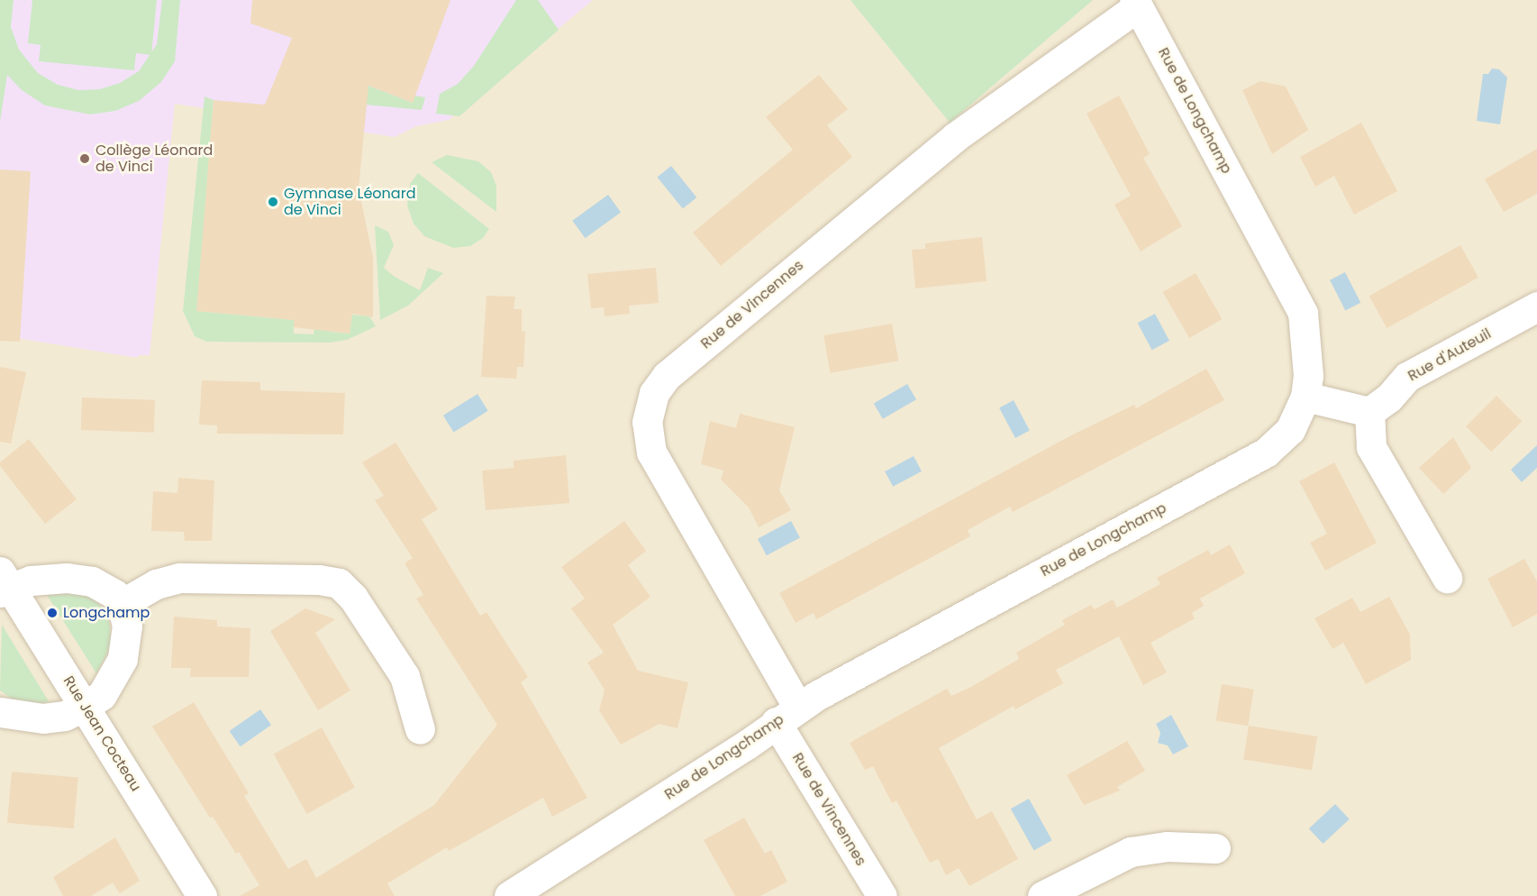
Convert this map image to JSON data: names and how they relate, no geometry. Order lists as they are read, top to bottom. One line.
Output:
{"streets":{"street":["Rue de Longchamp","Rue de Vincennes","Rue d'Auteuil","Rue Jean Cocteau"]},"crossings":[["Rue de Longchamp","Rue de Vincennes"]],"places":["Collège Léonard de Vinci","Gymnase Léonard de Vinci","Longchamp"]}
